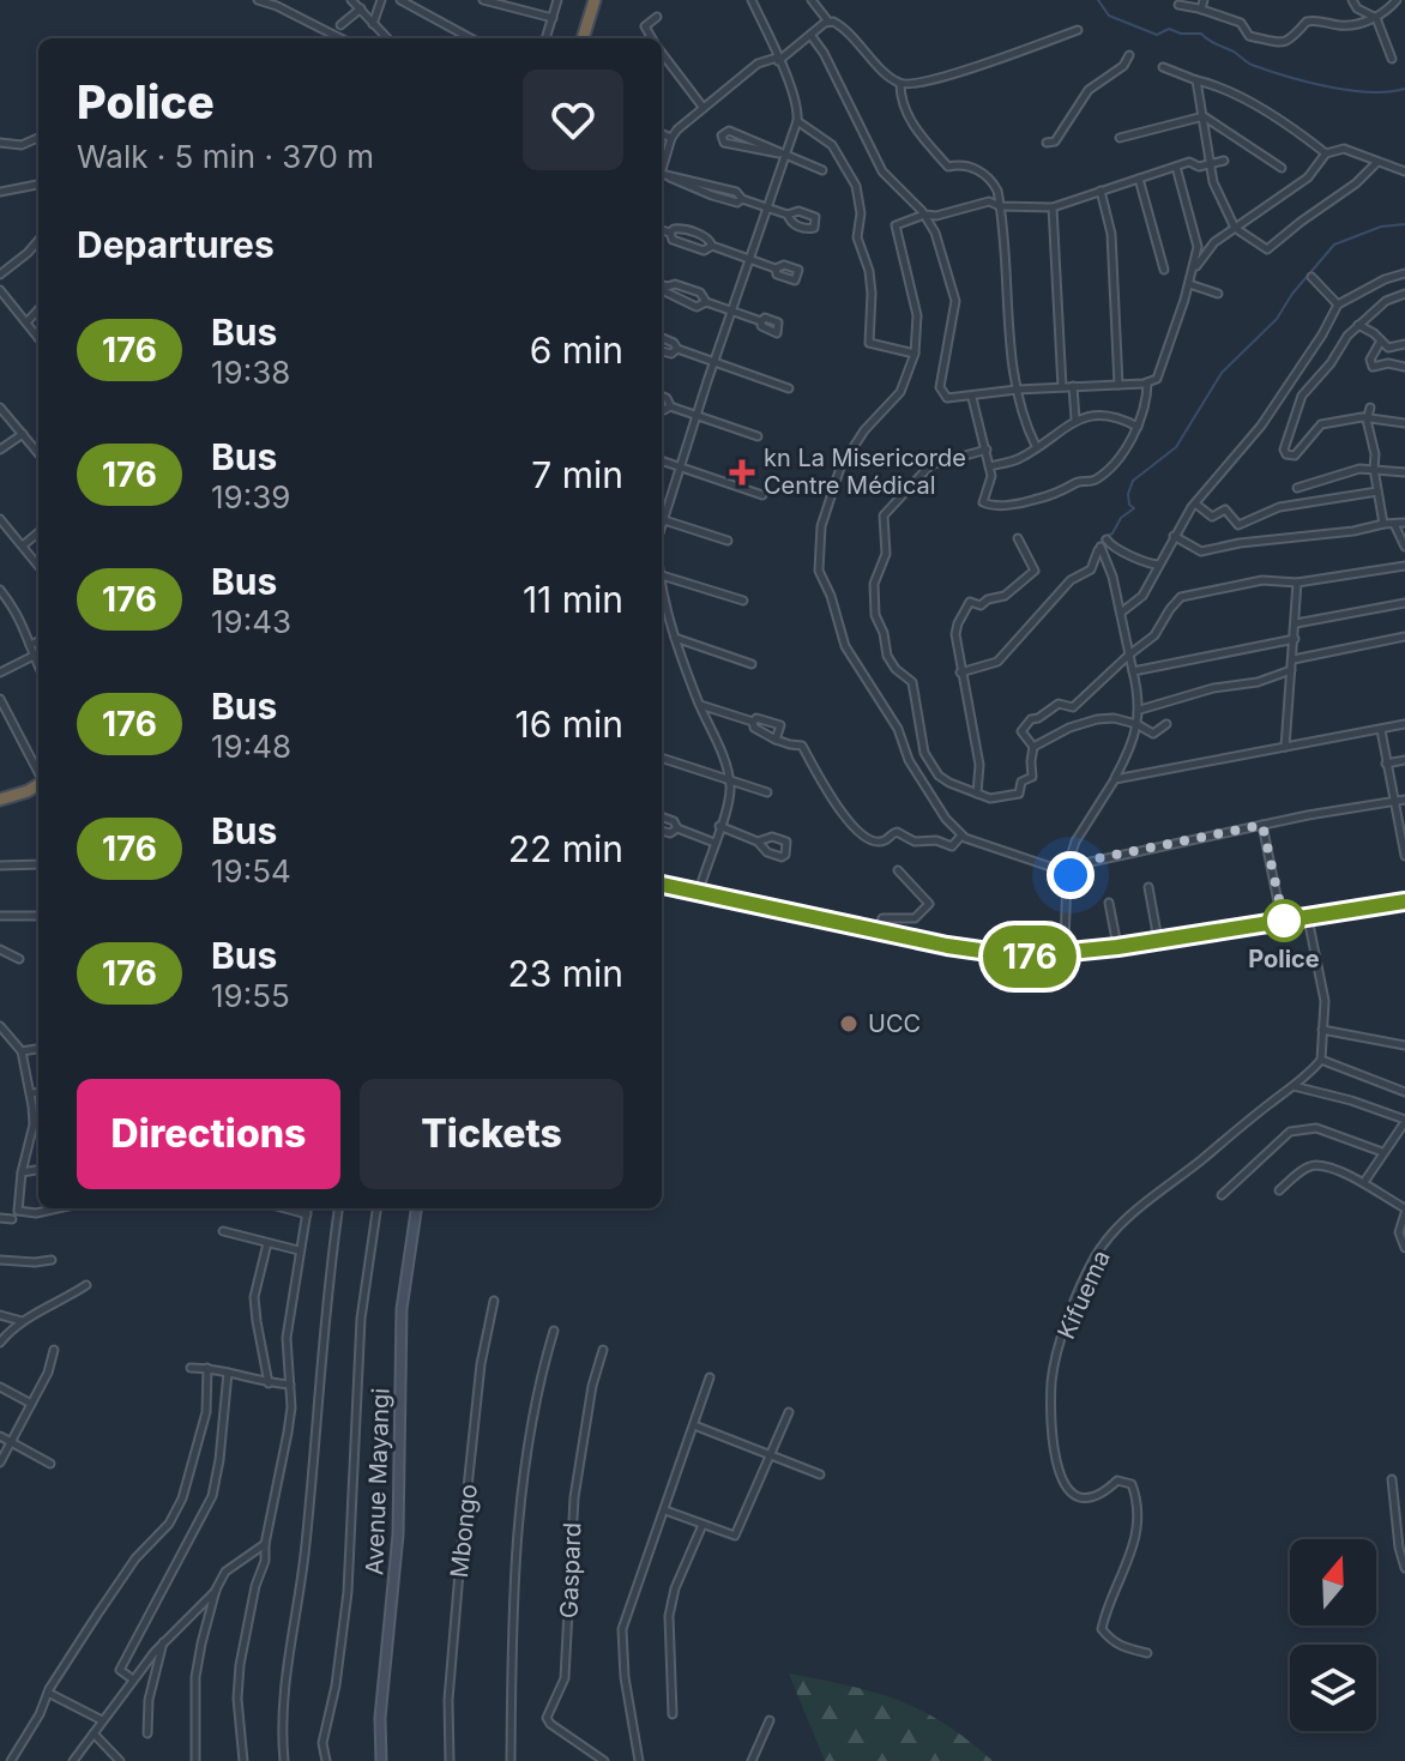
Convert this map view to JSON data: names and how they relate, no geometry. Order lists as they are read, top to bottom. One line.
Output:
{"streets":{"street":["Kifuema","Avenue Mayangi","Mbongo","Gaspard"]},"places":{"health":["kn La Misericorde Centre Médical"],"other":["Police","UCC"]},"lines":["bus line 176"],"north":"top","page":{"on_map":"176","heading":[["Police","Walk · 5 min · 370 m"],"Departures"],"list":[{"mark":"176","name":"Bus","note":"19:38","value":"6 min"},{"mark":"176","name":"Bus","note":"19:39","value":"7 min"},{"mark":"176","name":"Bus","note":"19:43","value":"11 min"},{"mark":"176","name":"Bus","note":"19:48","value":"16 min"},{"mark":"176","name":"Bus","note":"19:54","value":"22 min"},{"mark":"176","name":"Bus","note":"19:55","value":"23 min"}],"buttons":["Directions","Tickets"]}}
